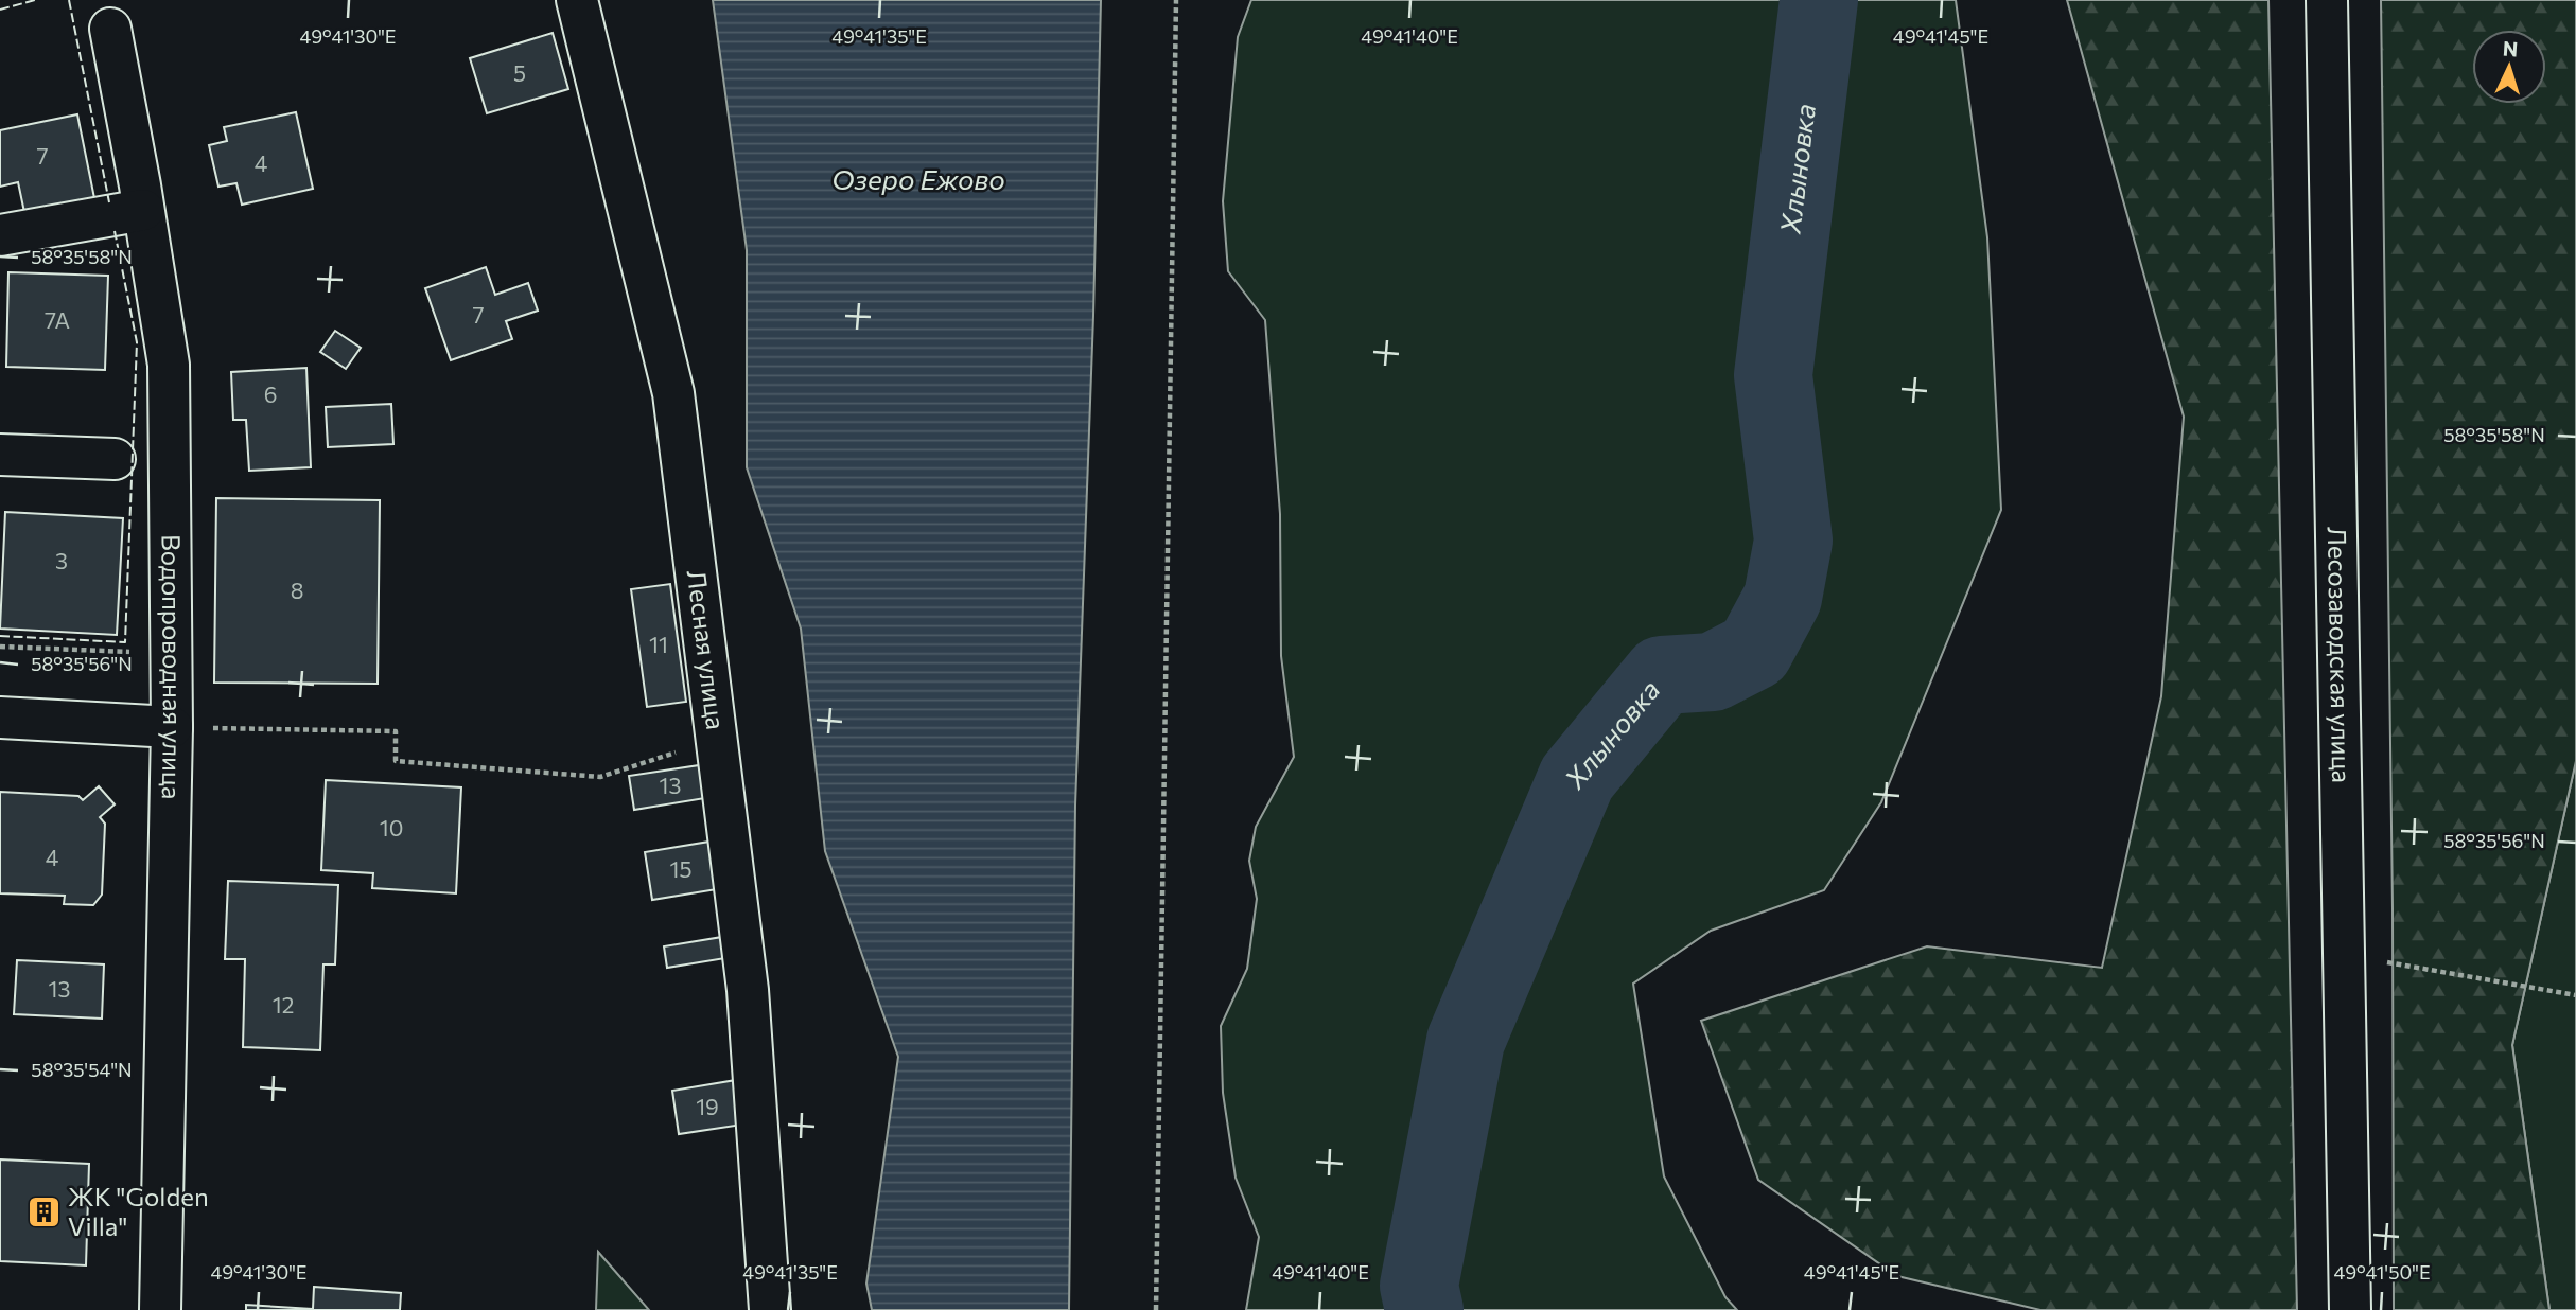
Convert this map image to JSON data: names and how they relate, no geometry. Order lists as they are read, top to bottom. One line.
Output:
{"streets":{"street":["Лесная улица","Лесозаводская улица","Водопроводная улица"]},"water":["Хлыновка","Озеро Ежово"],"places":{"building":["ЖК \"Golden Villa\""]},"house_numbers":["5","7","4","7","7А","6","3","8","11","13","10","4","15","13","12","19"],"north":"top","coordinates":["49°41'30\"E","49°41'35\"E","49°41'40\"E","49°41'45\"E","58°35'58\"N","58°35'56\"N","58°35'54\"N","49°41'50\"E"]}
